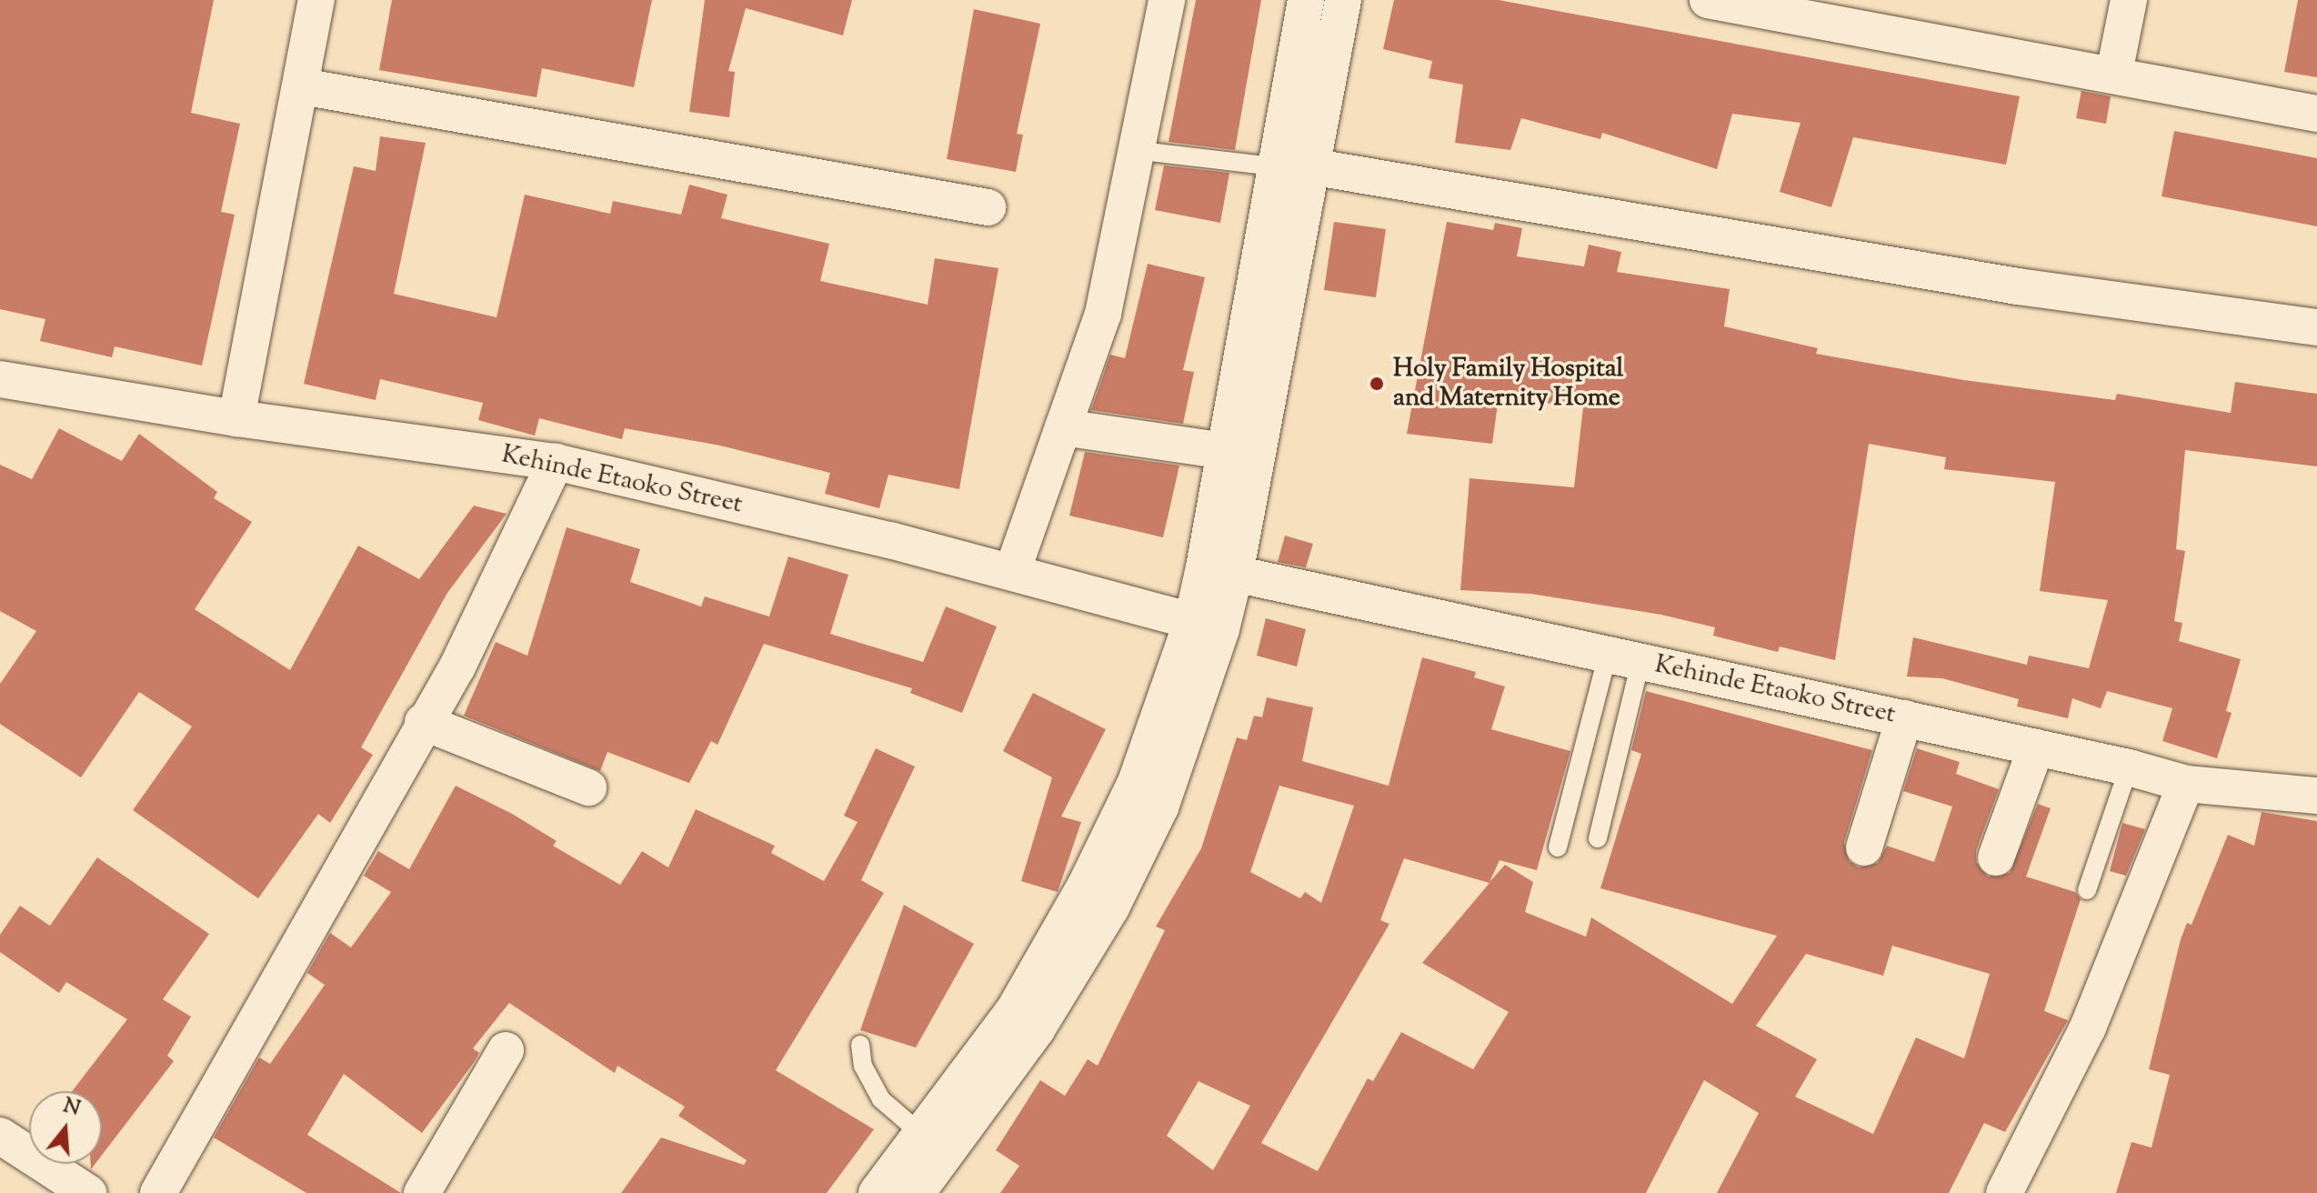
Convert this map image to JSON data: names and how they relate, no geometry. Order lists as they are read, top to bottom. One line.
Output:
{"streets":{"street":["Kehinde Etaoko Street"]},"places":["Holy Family Hospital and Maternity Home"],"north":"top"}
